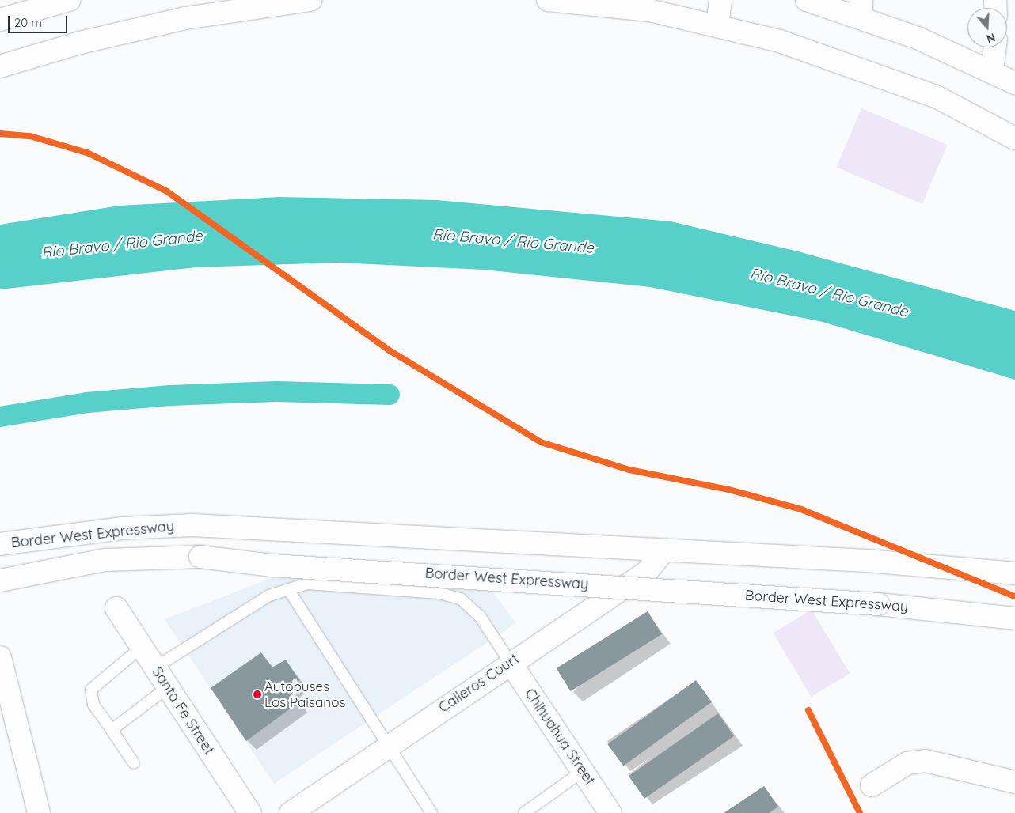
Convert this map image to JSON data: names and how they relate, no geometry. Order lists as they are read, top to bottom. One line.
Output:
{"streets":{"main road":["Border West Expressway","Calleros Court","Santa Fe Street","Chihuahua Street"]},"crossings":[["Calleros Court","Chihuahua Street"]],"water":["Río Bravo / Rio Grande"],"places":["Autobuses Los Paisanos"],"scale_bar":"20 m","north":"bottom"}
